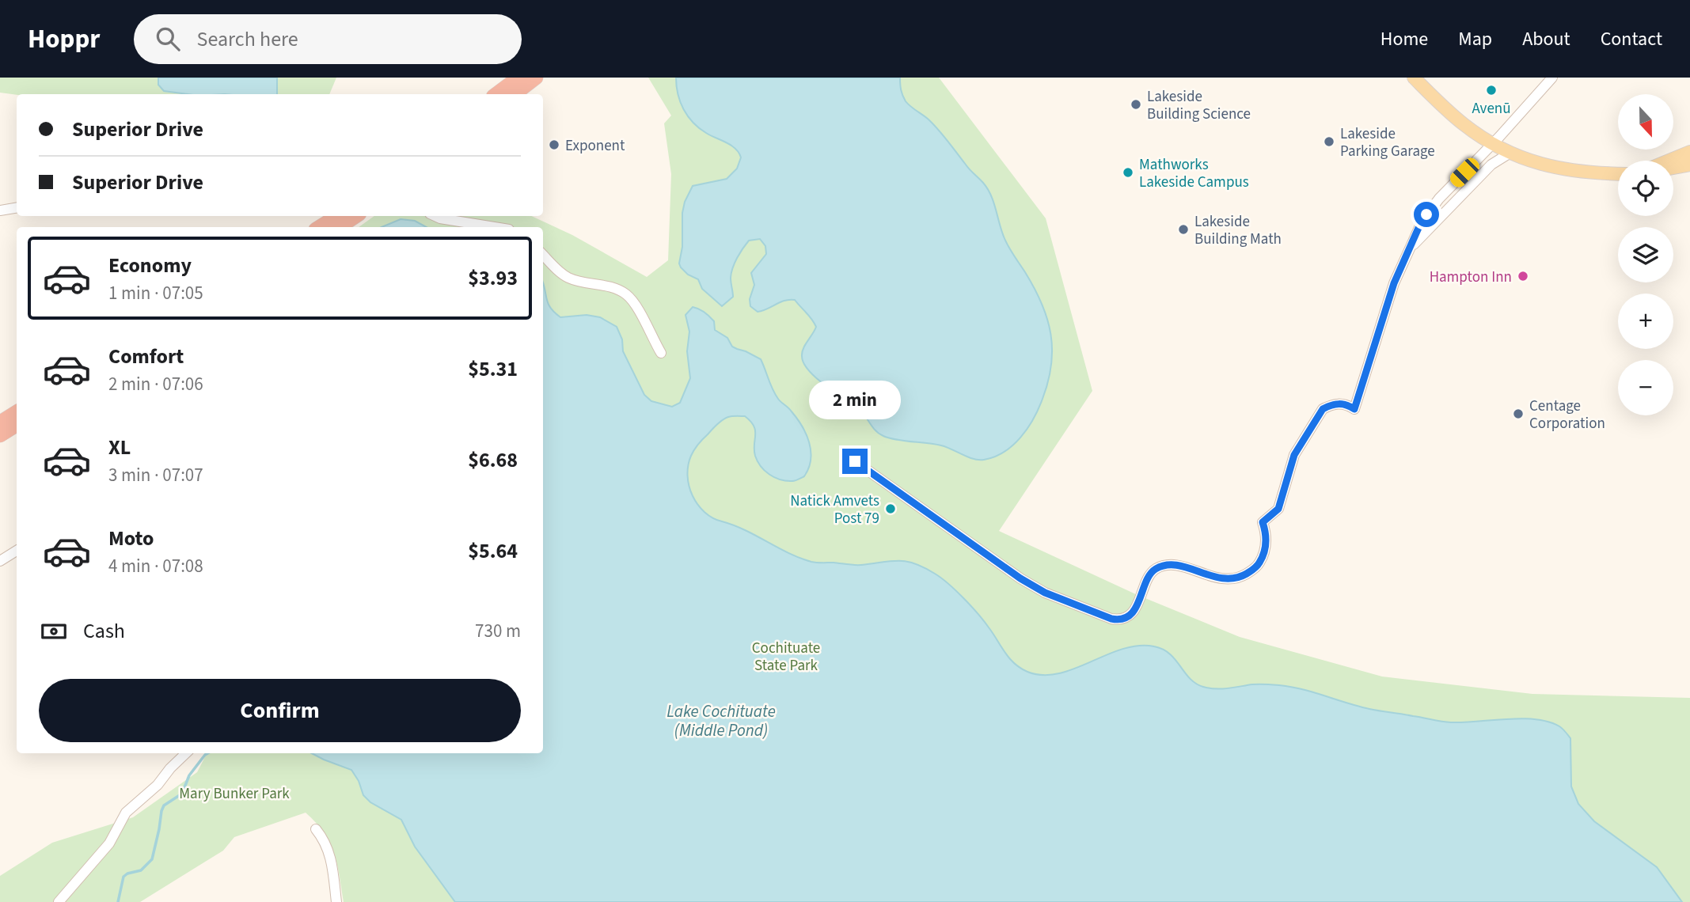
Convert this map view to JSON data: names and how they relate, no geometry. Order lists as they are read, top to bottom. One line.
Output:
{"water":["Lake Cochituate (Middle Pond)"],"parks":["Cochituate State Park","Mary Bunker Park"],"places":["Avenū","Lakeside Building Science","Lakeside Parking Garage","Exponent","Mathworks Lakeside Campus","Lakeside Building Math","Hampton Inn","Centage Corporation","Natick Amvets Post 79"],"north":"bottom","page":{"header":"Hoppr","search":"Search here","nav":["Home","Map","About","Contact"],"map_buttons":["+","−"],"banner":["Superior Drive","Superior Drive"],"list":[{"name":"Economy","note":"1 min · 07:05","value":"$3.93"},{"name":"Comfort","note":"2 min · 07:06","value":"$5.31"},{"name":"XL","note":"3 min · 07:07","value":"$6.68"},{"name":"Moto","note":"4 min · 07:08","value":"$5.64"}],"bubble":"2 min","pay":["Cash","730 m"],"buttons":"Confirm"}}
